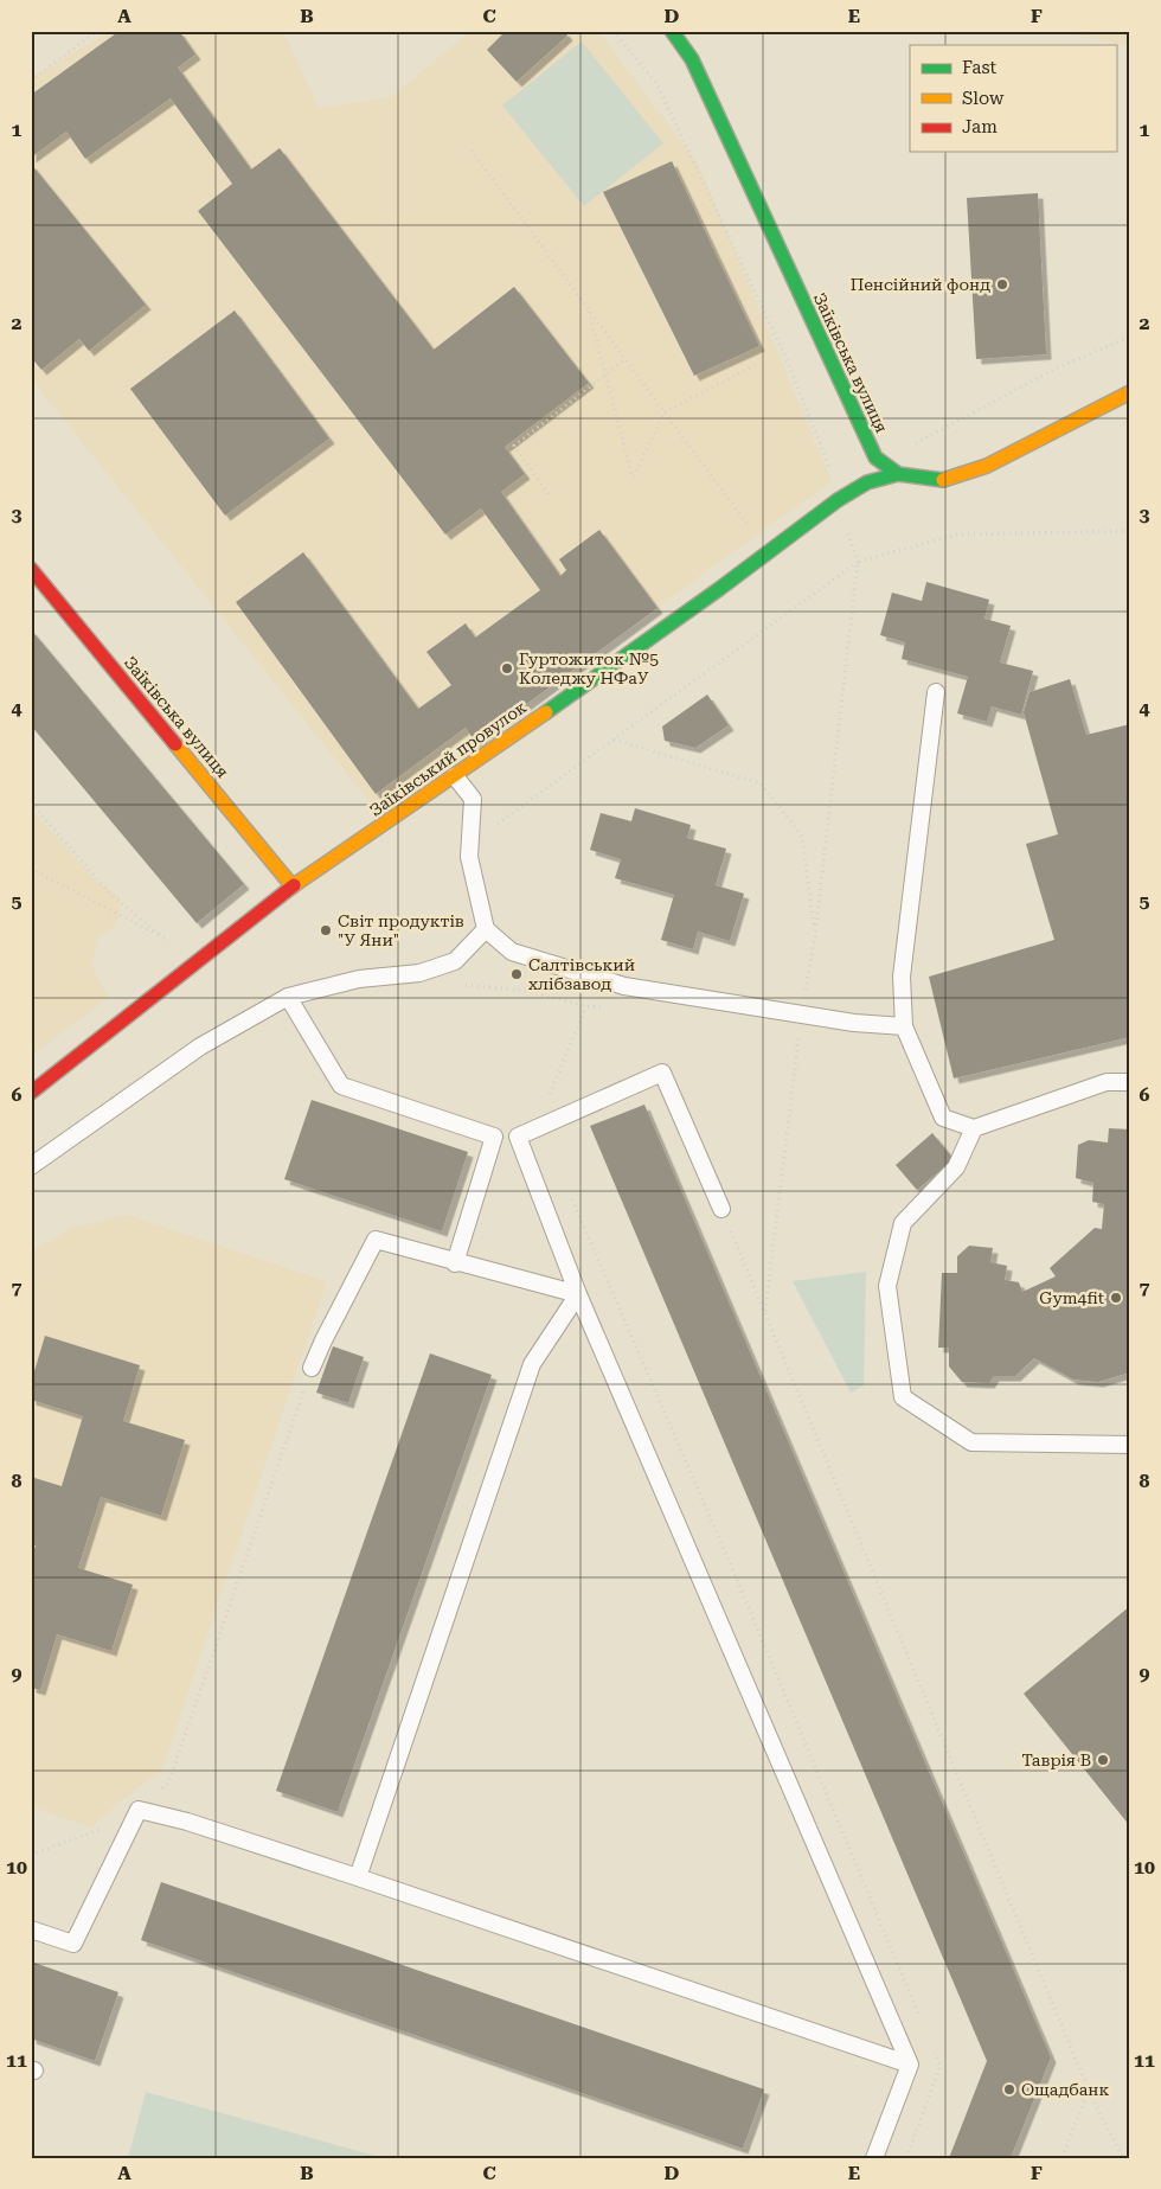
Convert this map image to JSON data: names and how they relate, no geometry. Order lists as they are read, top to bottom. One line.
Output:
{"streets":{"street":["Заїківська вулиця","Заїківський провулок"]},"crossings":[["Заїківська вулиця","Заїківський провулок"]],"places":["Пенсійний фонд","Гуртожиток №5 Коледжу НФаУ","Світ продуктів \"У Яни\"","Салтівський хлібзавод","Gym4fit","Таврія В","Ощадбанк"],"legend":["Fast","Slow","Jam"],"grid":{"columns":["A","B","C","D","E","F"],"rows":["1","2","3","4","5","6","7","8","9","10","11"]}}
